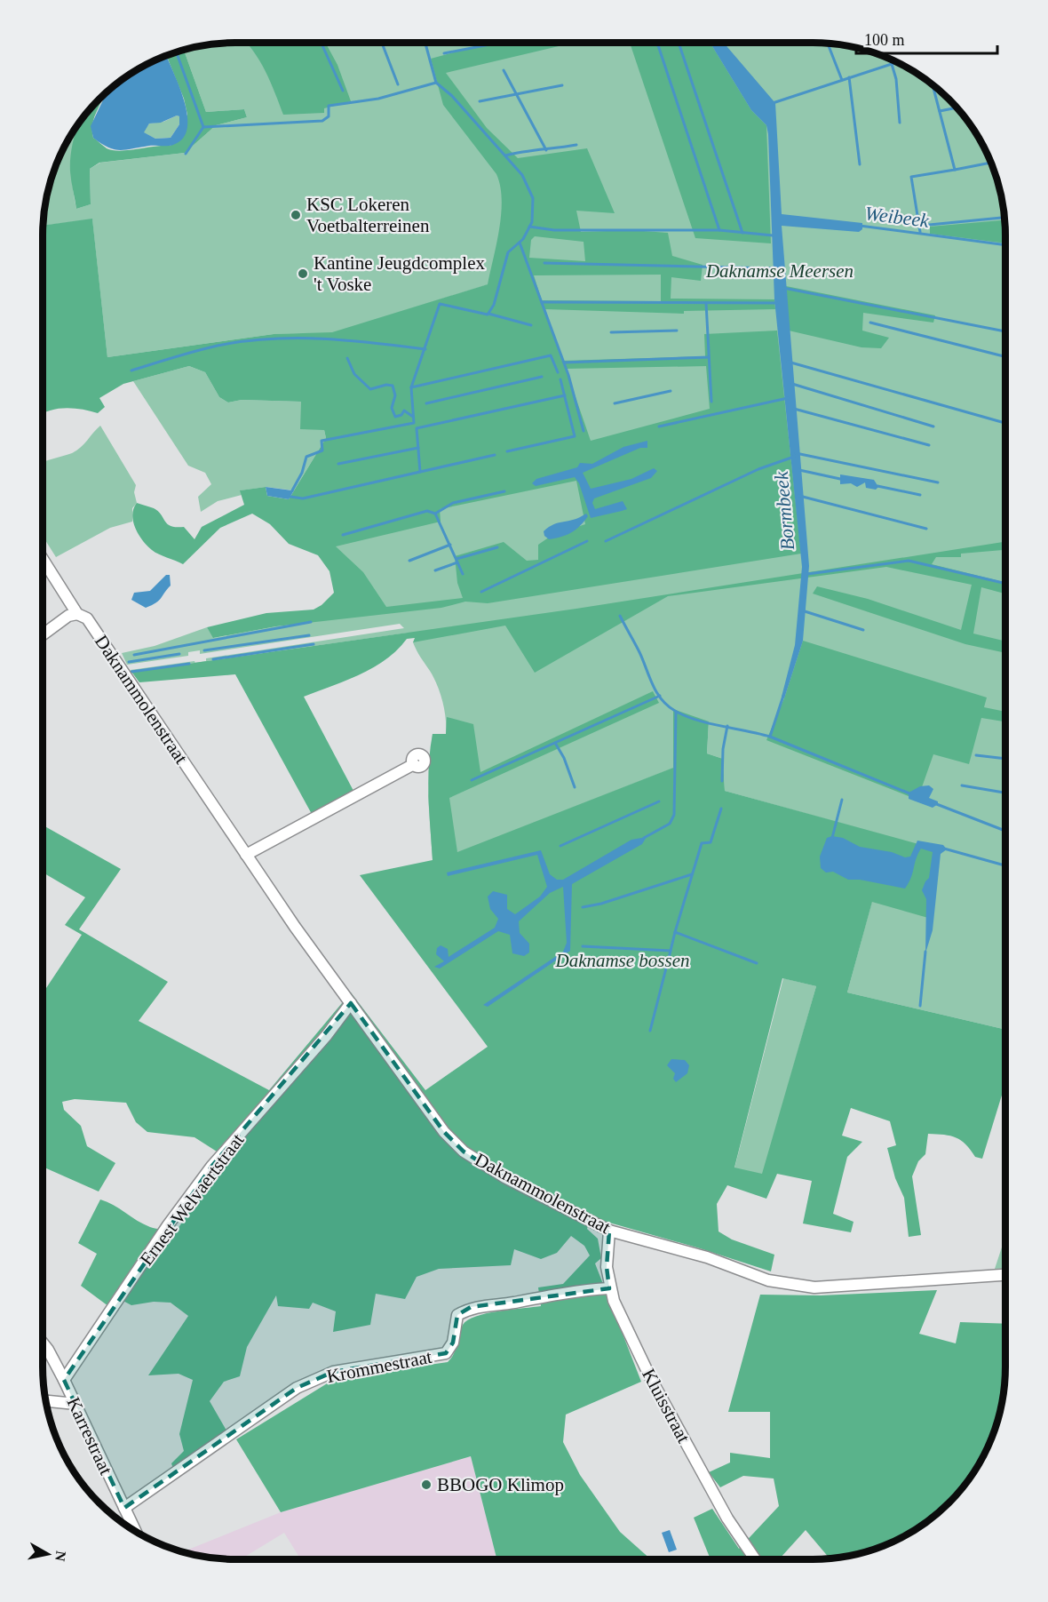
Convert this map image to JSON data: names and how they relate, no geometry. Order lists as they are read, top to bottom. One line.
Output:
{"streets":{"street":["Daknammolenstraat","Ernest Welvaertstraat","Krommestraat","Kluisstraat","Karrestraat"]},"crossings":[["Daknammolenstraat","Ernest Welvaertstraat"],["Daknammolenstraat","Kluisstraat"],["Ernest Welvaertstraat","Karrestraat"],["Krommestraat","Kluisstraat"],["Krommestraat","Karrestraat"]],"water":["Weibeek","Bormbeek"],"parks":["Daknamse Meersen","Daknamse bossen"],"places":["KSC Lokeren Voetbalterreinen","Kantine Jeugdcomplex 't Voske","BBOGO Klimop"],"scale_bar":"100 m","north":"right"}
